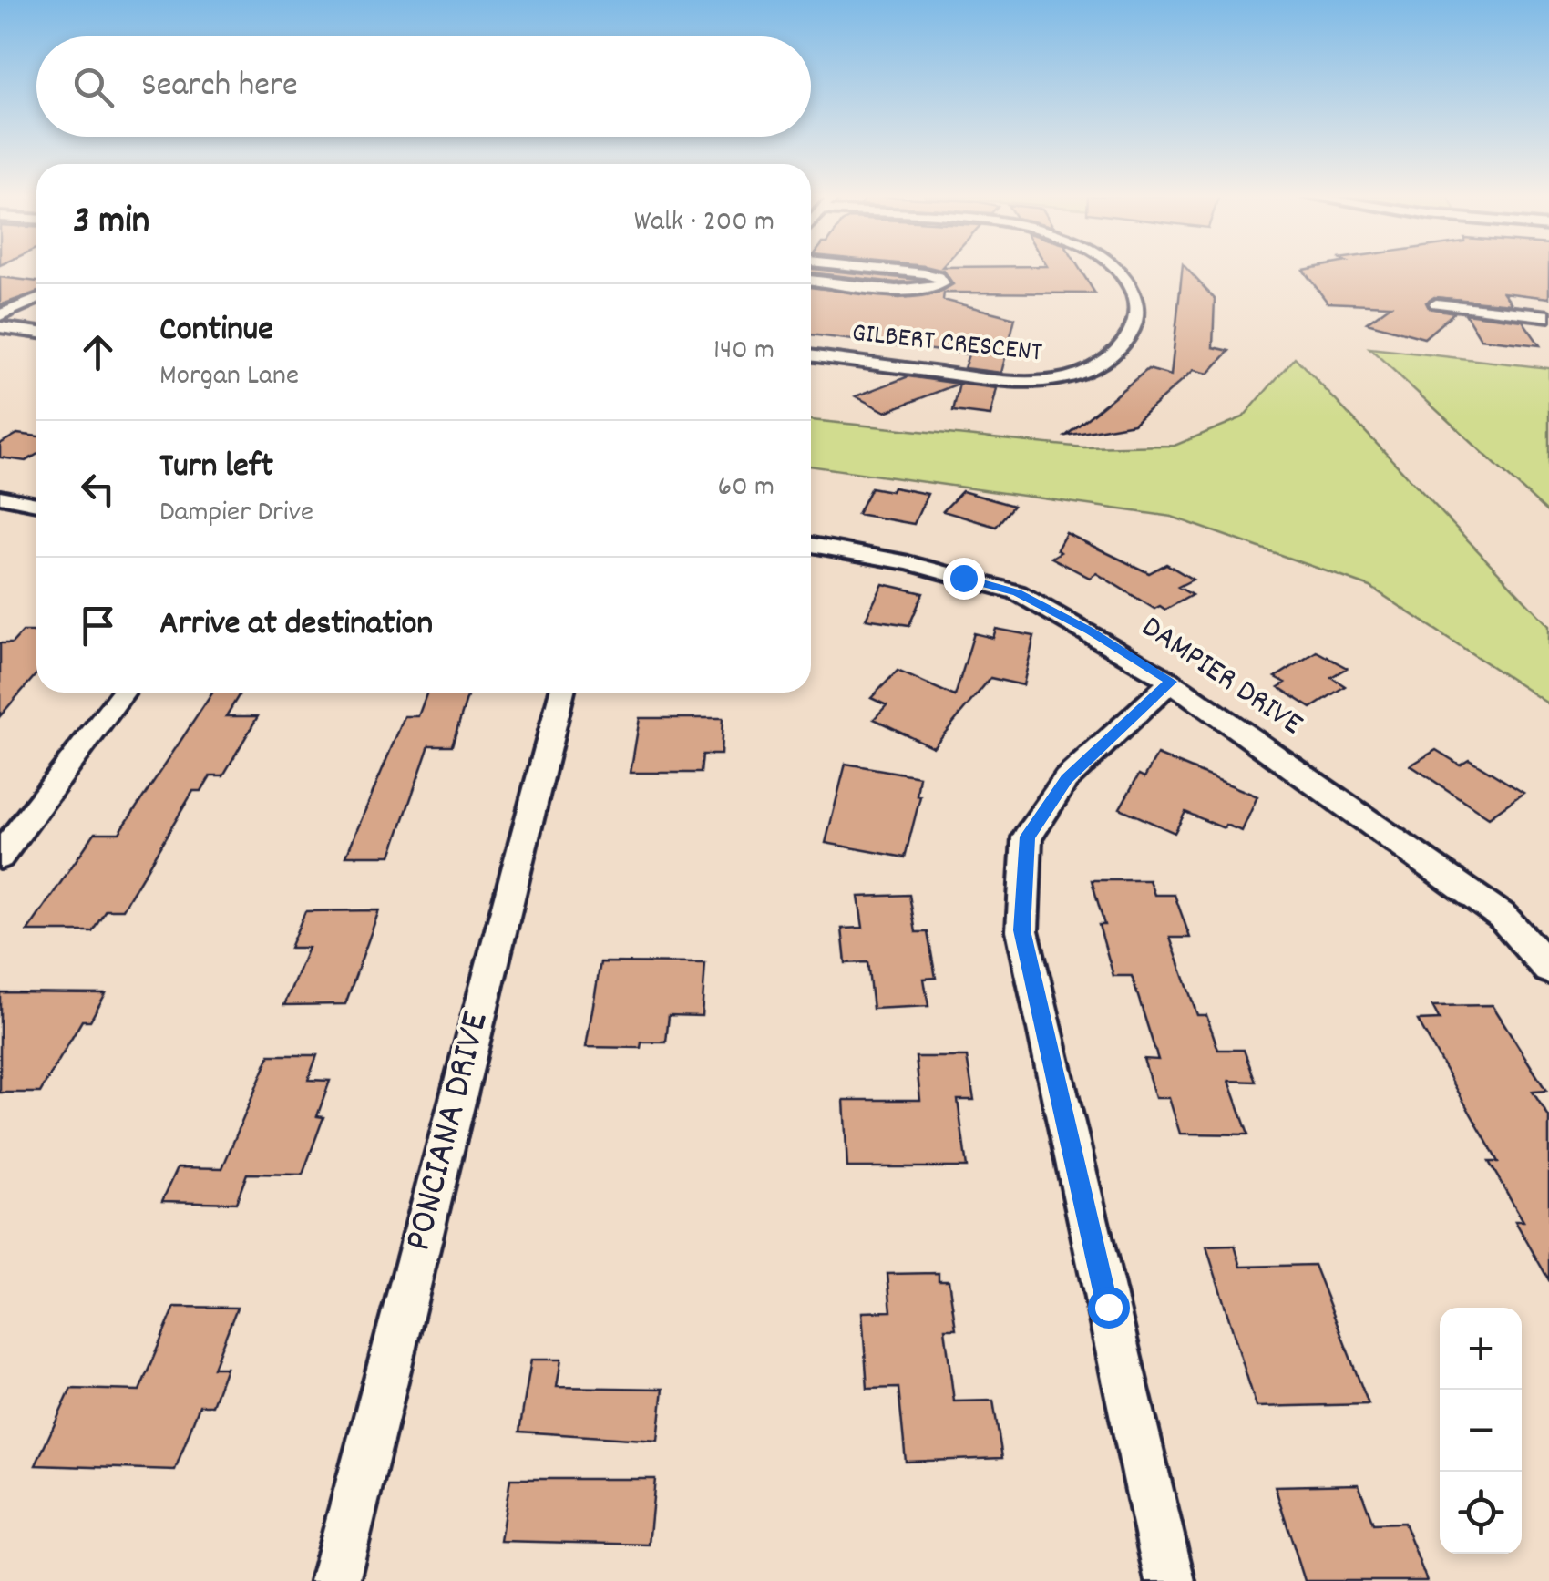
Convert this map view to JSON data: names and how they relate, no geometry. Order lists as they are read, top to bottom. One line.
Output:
{"streets":{"street":["GILBERT CRESCENT","DAMPIER DRIVE","PONCIANA DRIVE"]},"page":{"search":"Search here","heading":["3 min","Walk · 200 m"],"list":[["Continue","Morgan Lane","140 m"],["Turn left","Dampier Drive","60 m"],"Arrive at destination"],"map_buttons":["+","−"]}}
